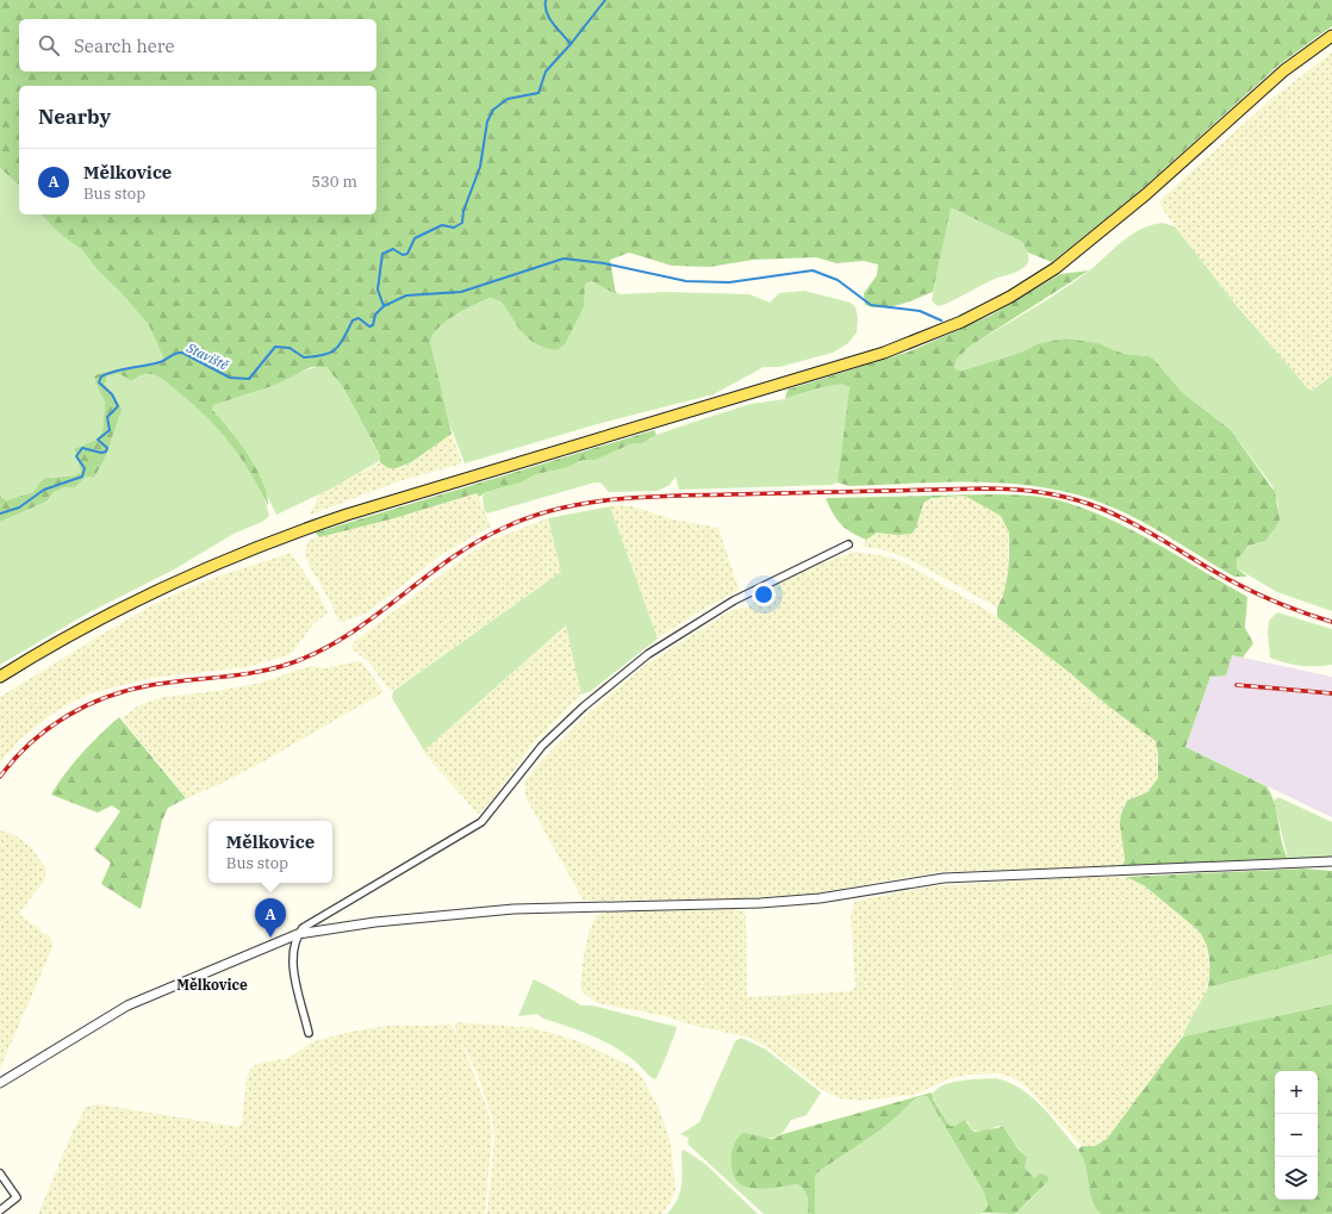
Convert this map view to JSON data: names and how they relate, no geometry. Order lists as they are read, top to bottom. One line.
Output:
{"districts":["Mělkovice"],"water":["Staviště"],"page":{"search":"Search here","heading":"Nearby","list":[{"mark":"A","name":"Mělkovice","note":"Bus stop","value":"530 m"}],"popup":["Mělkovice","Bus stop"],"pins":"A","map_buttons":["+","−"]}}
